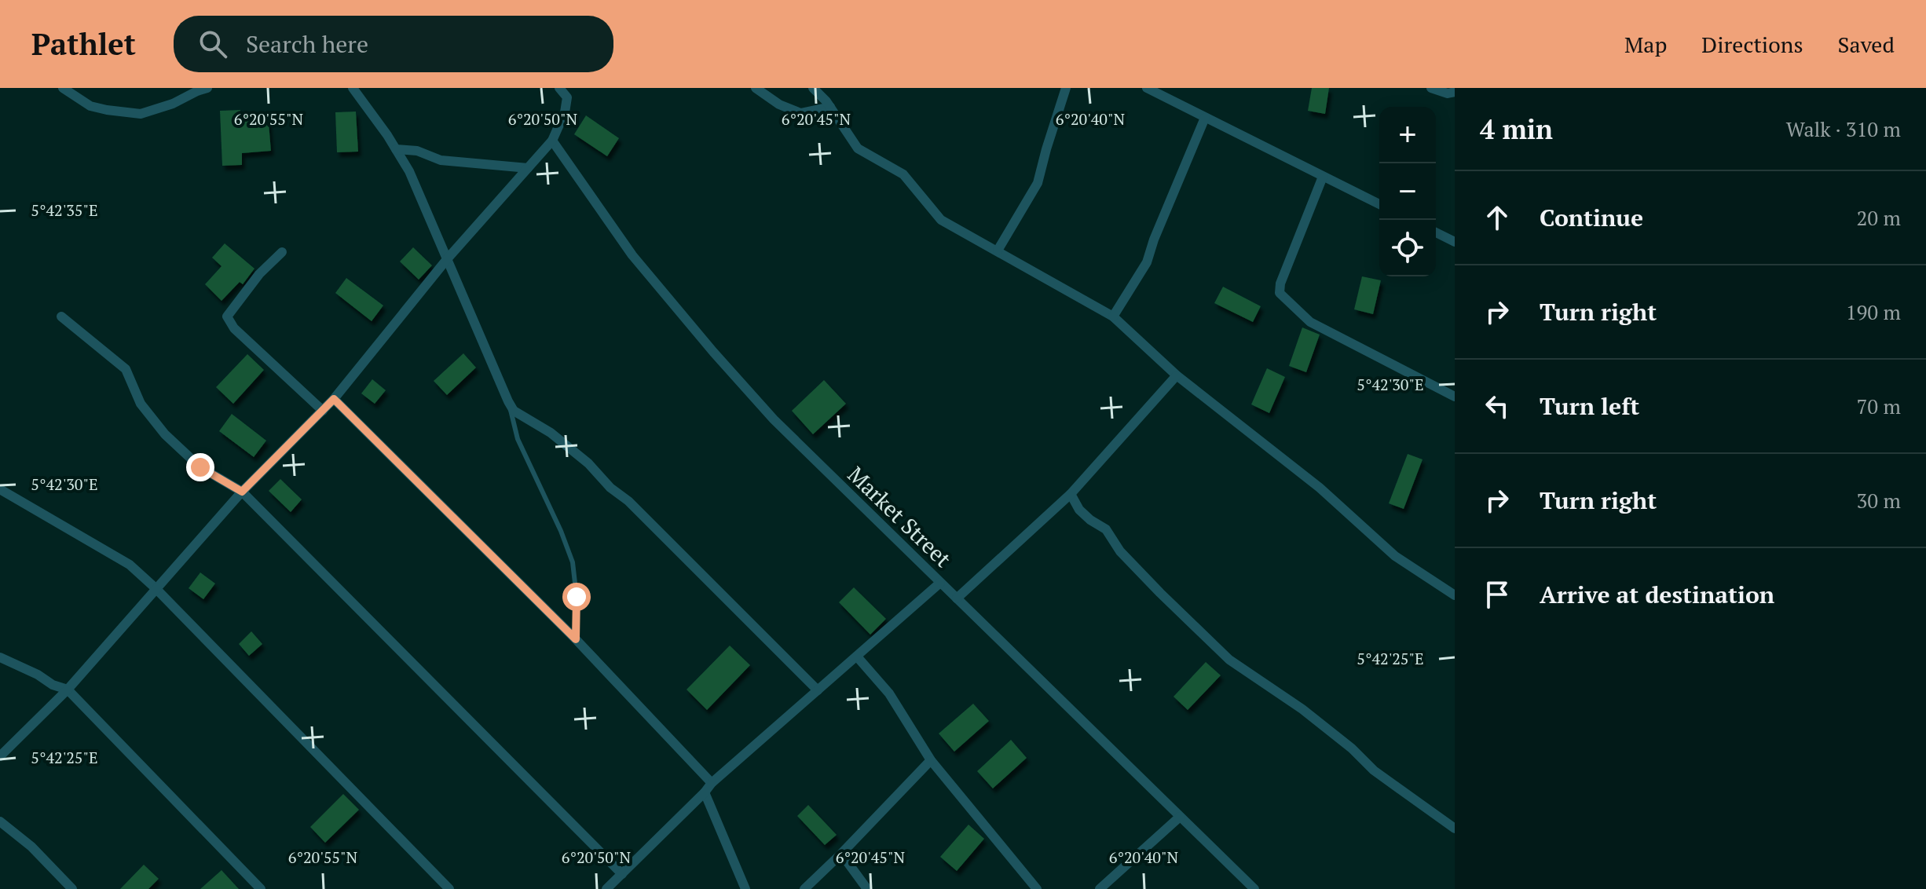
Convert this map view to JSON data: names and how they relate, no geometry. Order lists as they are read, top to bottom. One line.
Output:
{"streets":{"street":["Market Street"]},"page":{"header":"Pathlet","search":"Search here","nav":["Map","Directions","Saved"],"heading":["4 min","Walk · 310 m"],"map_buttons":["+","−"],"list":[["Continue","20 m"],["Turn right","190 m"],["Turn left","70 m"],["Turn right","30 m"],"Arrive at destination"]},"coordinates":["6°20'55\"N","6°20'50\"N","6°20'45\"N","6°20'40\"N","5°42'35\"E","5°42'30\"E","5°42'25\"E"]}
